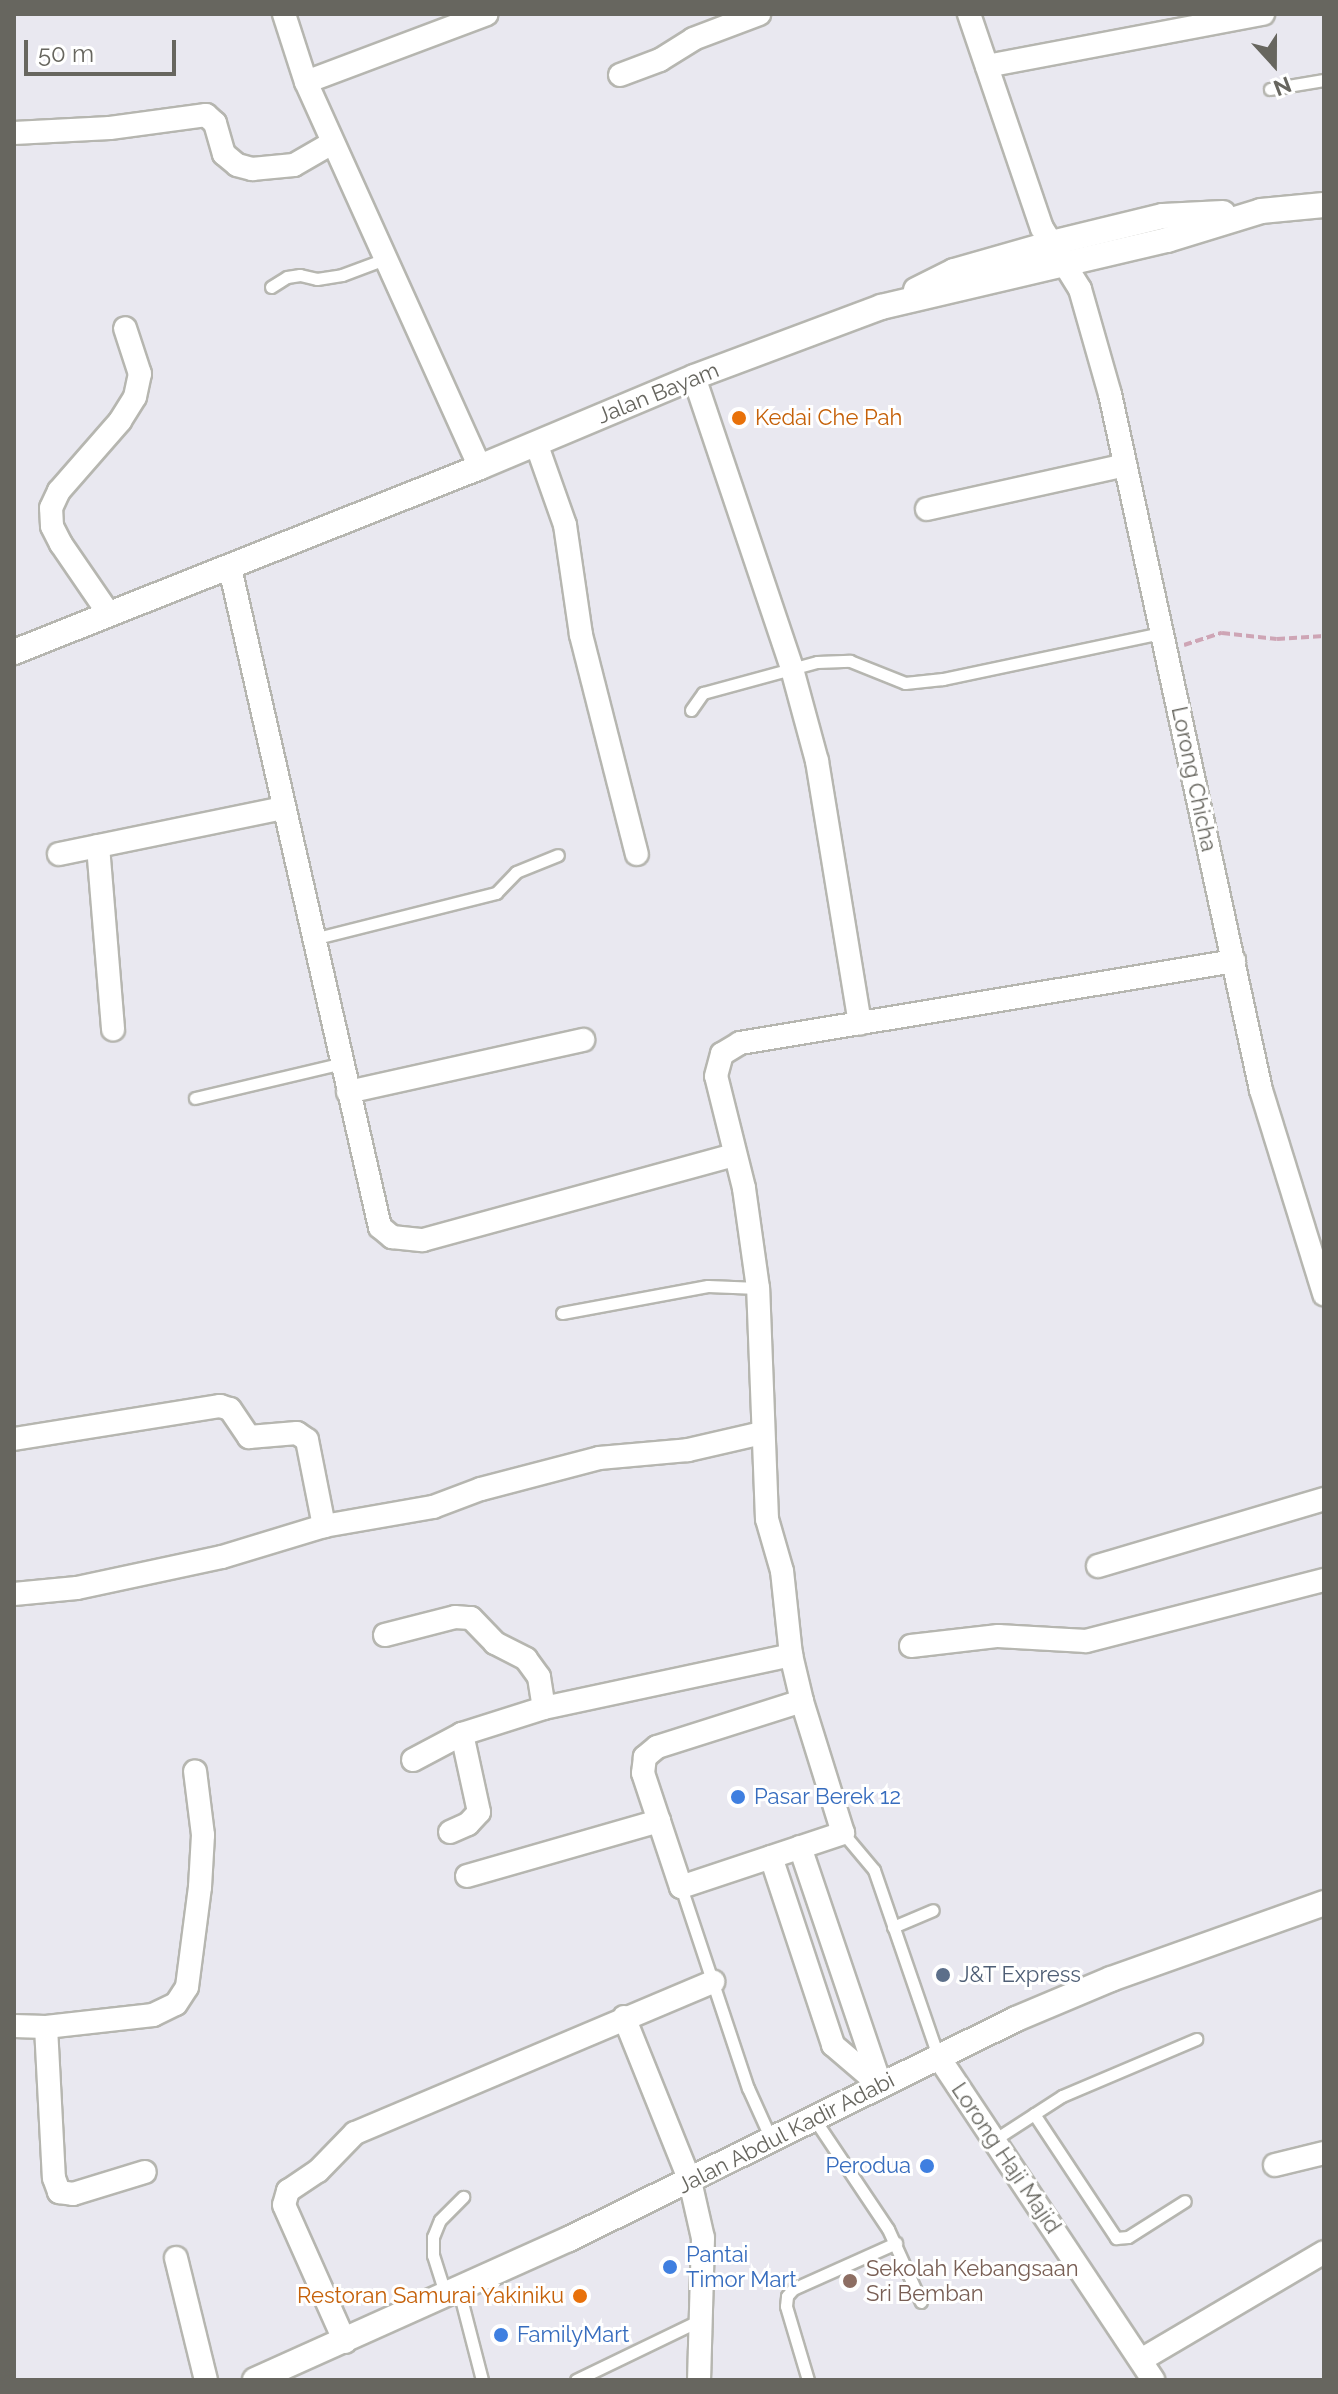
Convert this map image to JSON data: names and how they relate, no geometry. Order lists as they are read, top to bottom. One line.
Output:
{"streets":{"main road":["Jalan Bayam","Jalan Abdul Kadir Adabi"],"street":["Lorong Chicha","Lorong Haji Majid"]},"crossings":[["Jalan Bayam","Lorong Chicha"],["Jalan Abdul Kadir Adabi","Lorong Haji Majid"]],"places":["Kedai Che Pah","Pasar Berek 12","J&T Express","Perodua","Pantai Timor Mart","Sekolah Kebangsaan Sri Bemban","Restoran Samurai Yakiniku","FamilyMart"],"scale_bar":"50 m","north":"bottom"}
